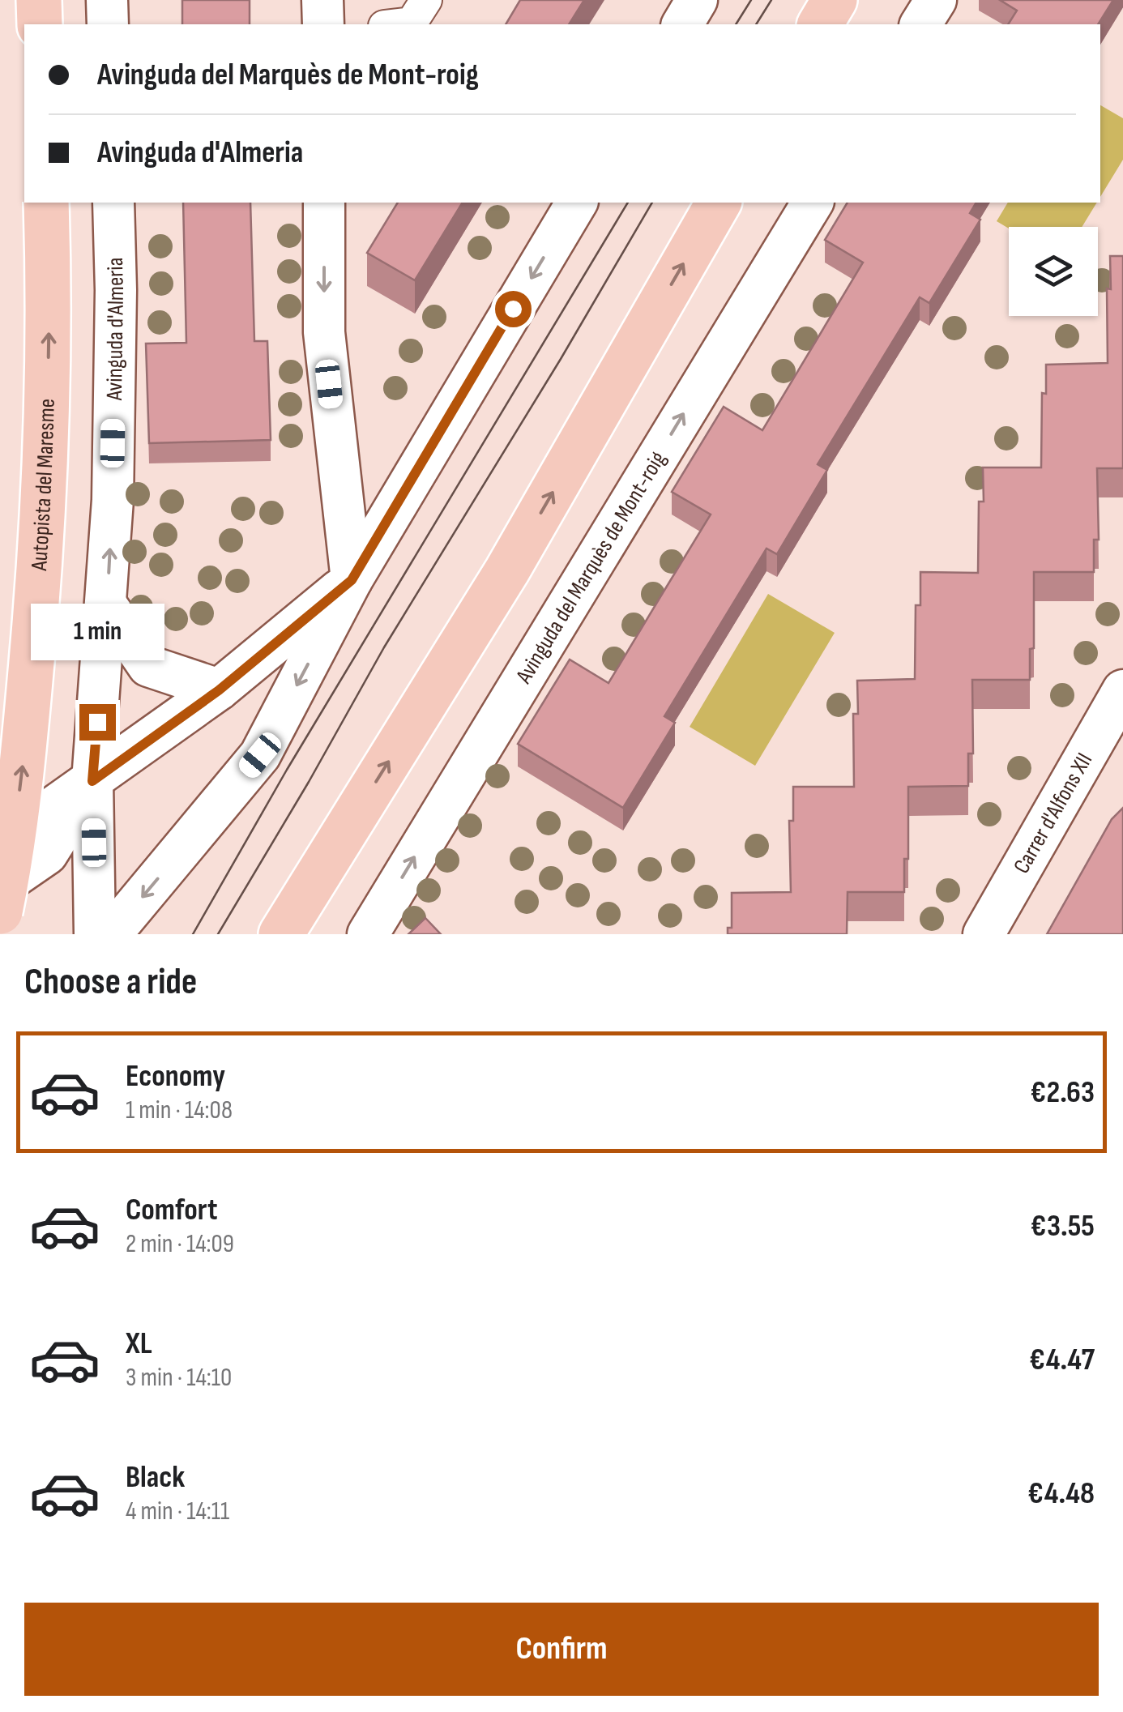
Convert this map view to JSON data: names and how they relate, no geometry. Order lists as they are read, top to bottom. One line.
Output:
{"streets":{"highway":["Autopista del Maresme"],"street":["Avinguda d'Almeria","Avinguda del Marquès de Mont-roig","Carrer d'Alfons XII"]},"one_way":["Autopista del Maresme"],"page":{"banner":["Avinguda del Marquès de Mont-roig","Avinguda d'Almeria"],"bubble":"1 min","heading":"Choose a ride","list":[{"name":"Economy","note":"1 min · 14:08","value":"€2.63"},{"name":"Comfort","note":"2 min · 14:09","value":"€3.55"},{"name":"XL","note":"3 min · 14:10","value":"€4.47"},{"name":"Black","note":"4 min · 14:11","value":"€4.48"}],"buttons":"Confirm"}}
